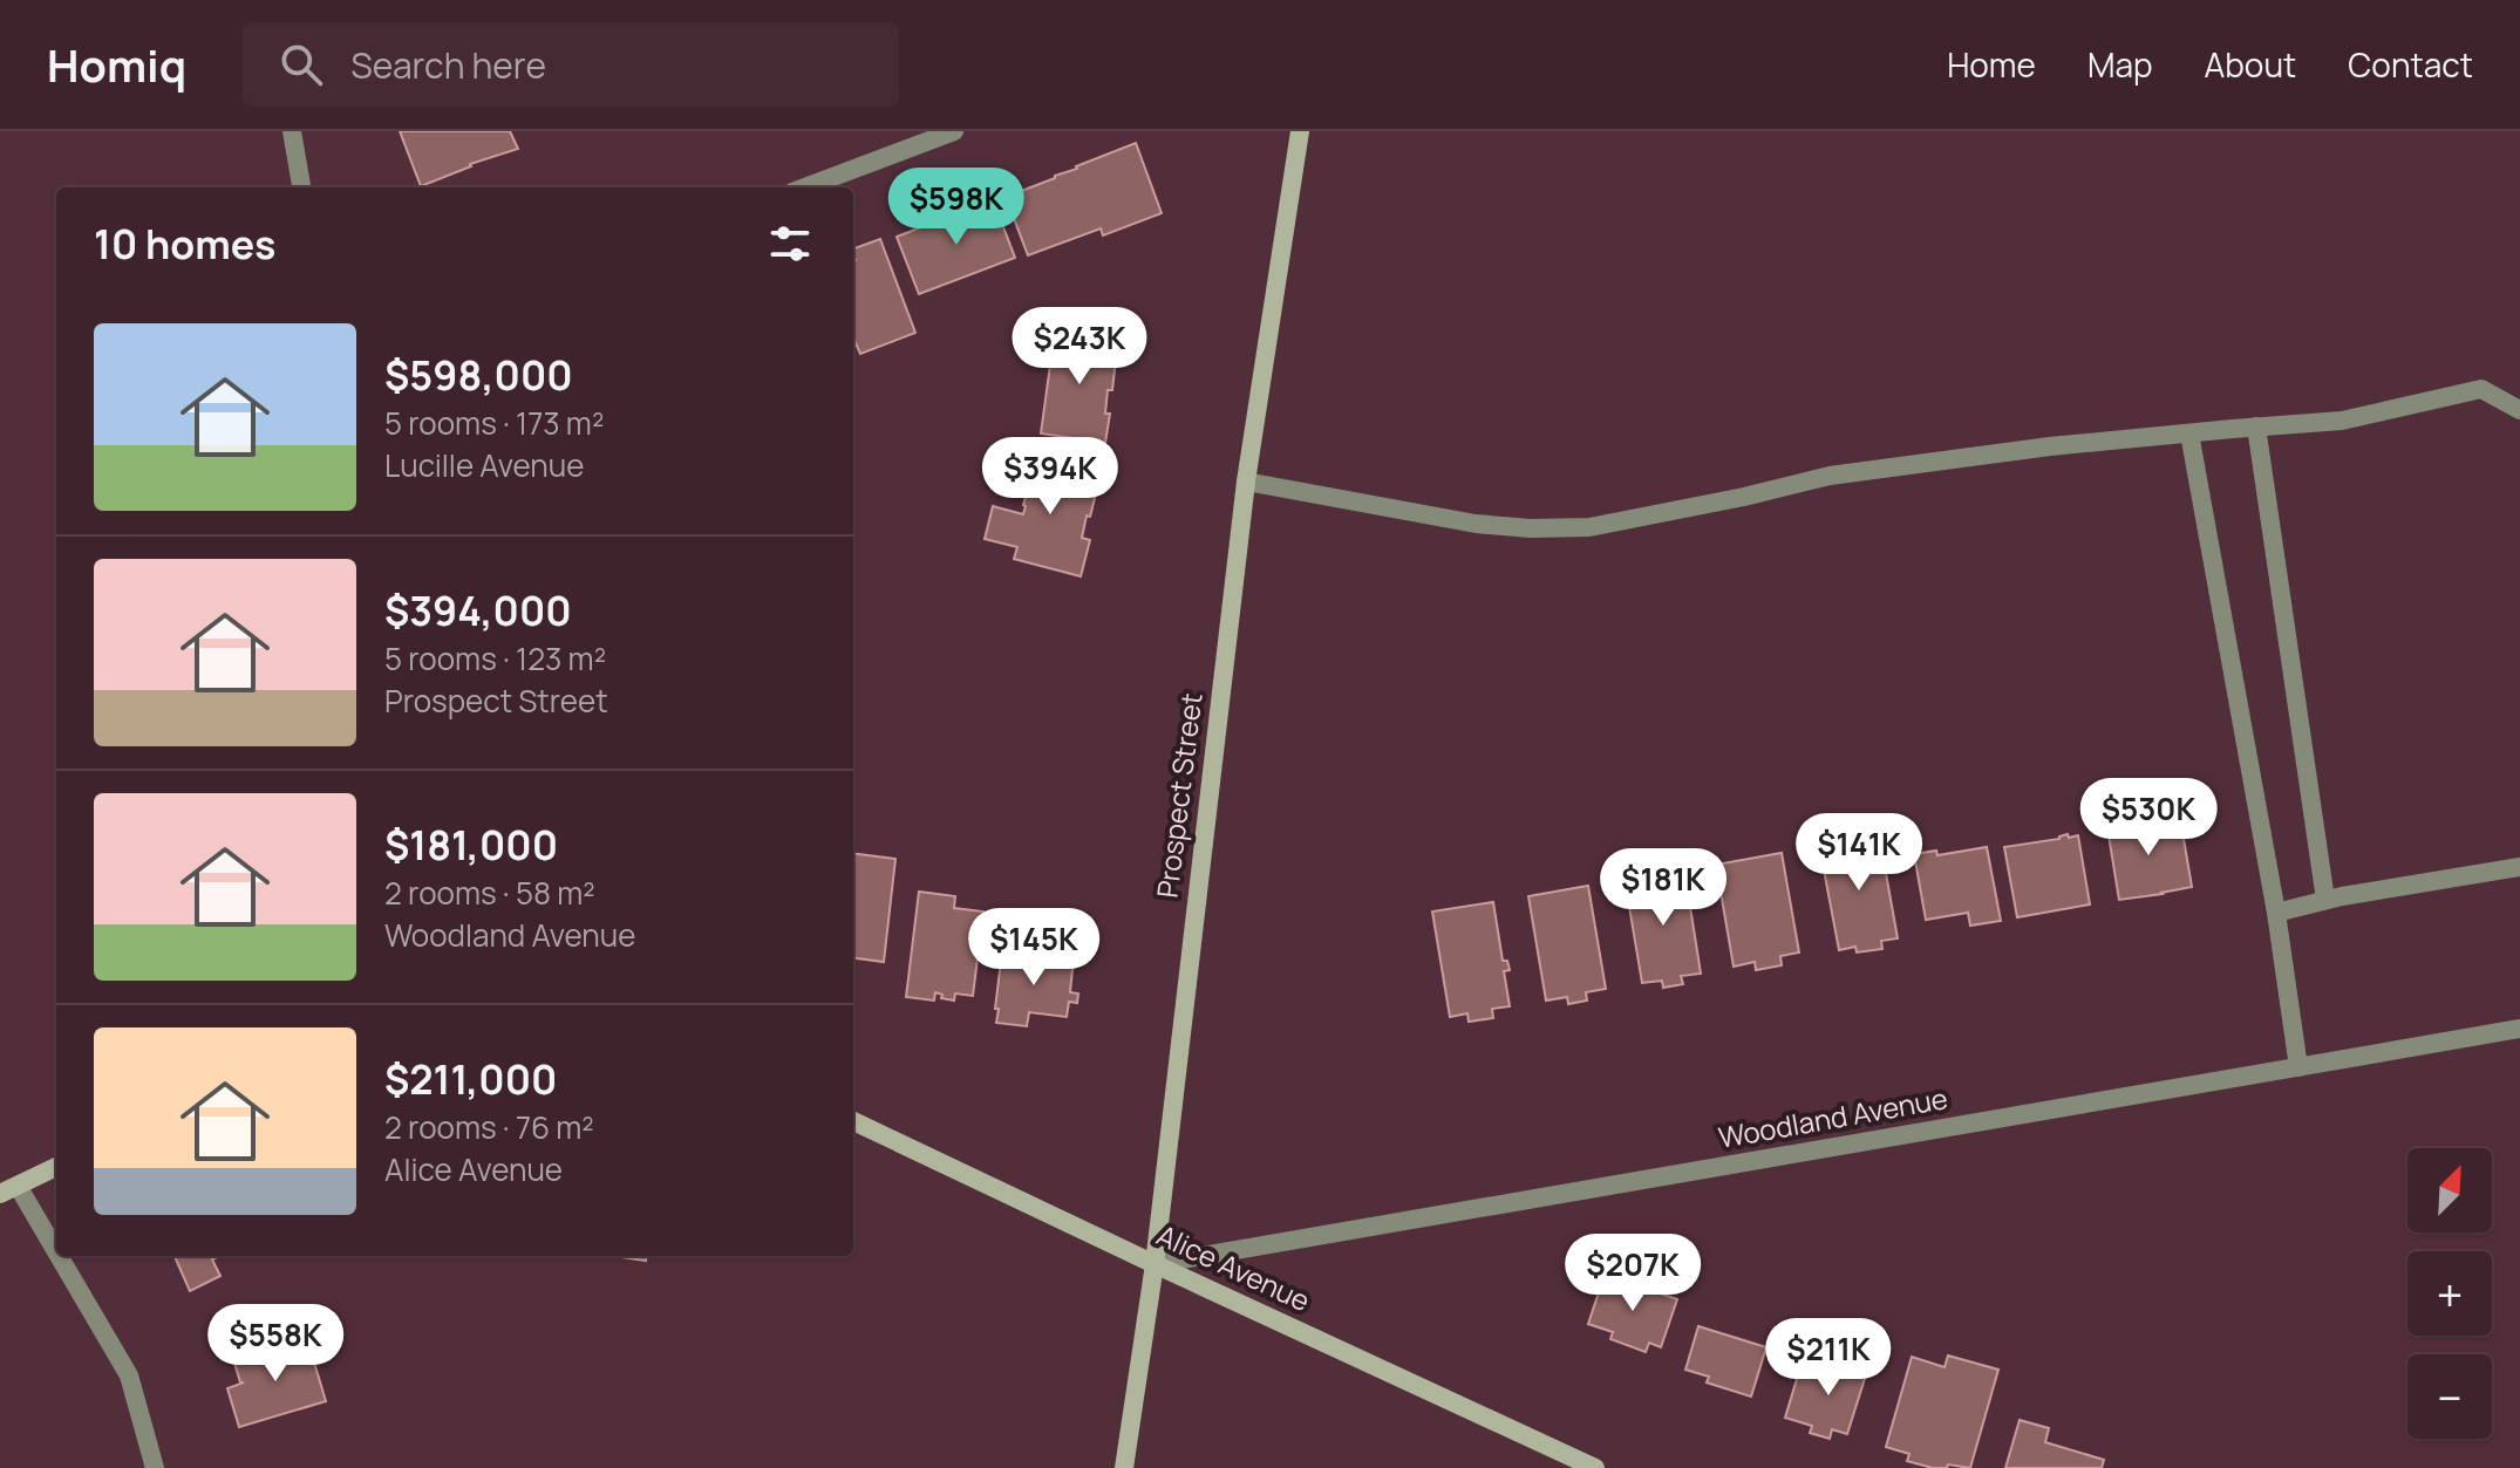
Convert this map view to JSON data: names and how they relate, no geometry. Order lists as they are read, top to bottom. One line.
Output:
{"streets":{"street":["Prospect Street","Woodland Avenue","Alice Avenue"]},"crossings":[["Prospect Street","Woodland Avenue"],["Prospect Street","Alice Avenue"],["Woodland Avenue","Alice Avenue"]],"north":"top right","page":{"header":"Homiq","search":"Search here","nav":["Home","Map","About","Contact"],"price":["$598K","$243K","$394K","$530K","$141K","$181K","$145K","$207K","$558K","$211K"],"heading":"10 homes","list":[{"name":"$598,000","note":"5 rooms · 173 m² · Lucille Avenue"},{"name":"$394,000","note":"5 rooms · 123 m² · Prospect Street"},{"name":"$181,000","note":"2 rooms · 58 m² · Woodland Avenue"},{"name":"$211,000","note":"2 rooms · 76 m² · Alice Avenue"}],"map_buttons":["+","−"]}}
